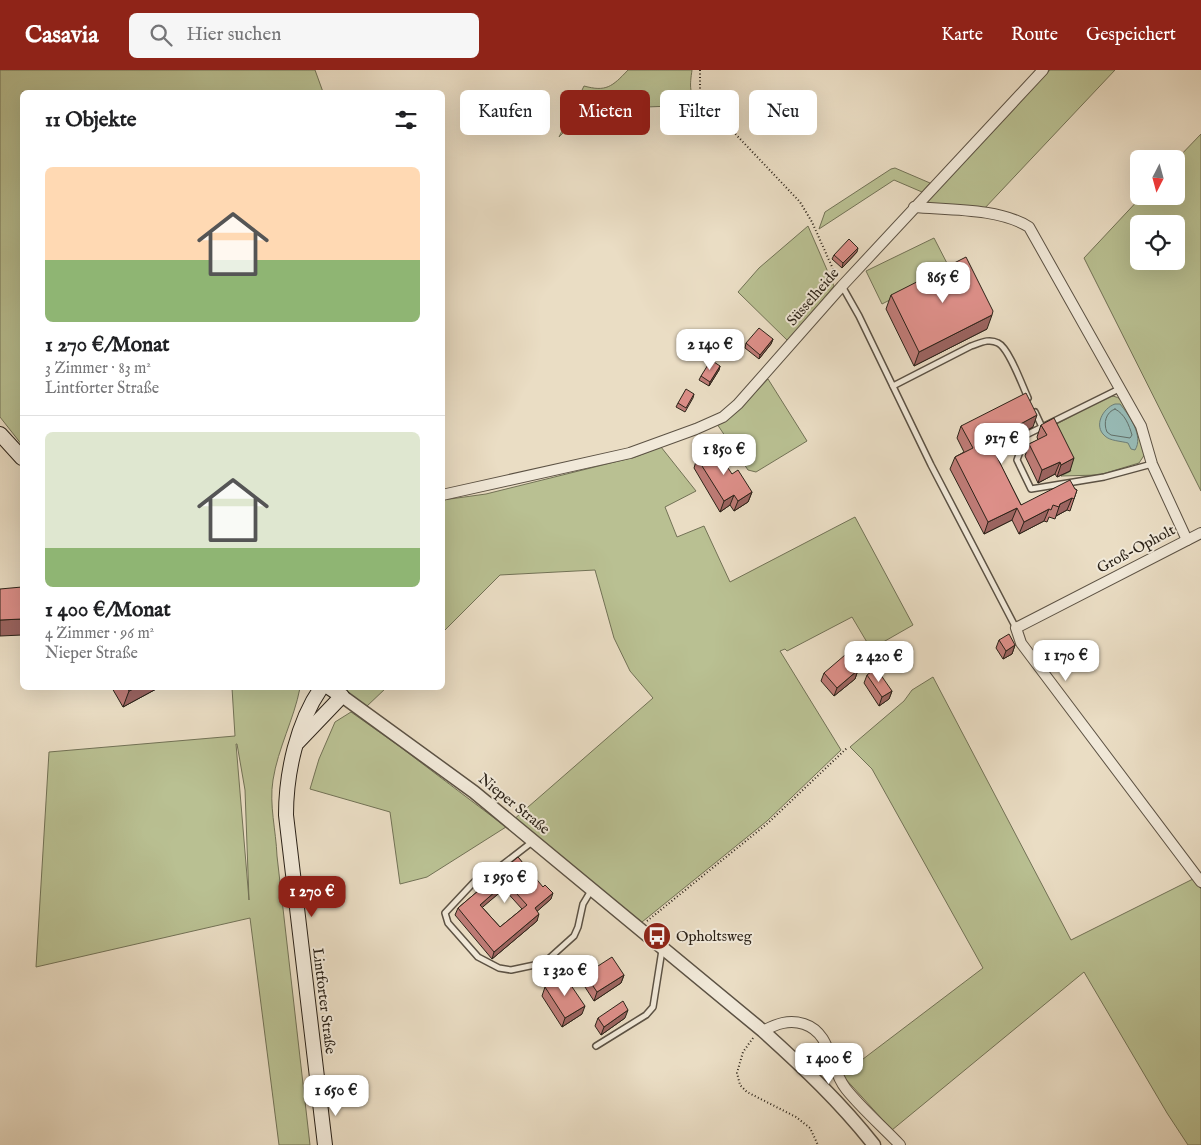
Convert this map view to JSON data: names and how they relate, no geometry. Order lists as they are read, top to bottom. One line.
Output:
{"streets":{"main road":["Lintforter Straße"],"street":["Süsselheide","Groß-Opholt","Nieper Straße"]},"crossings":[["Süsselheide","Groß-Opholt"],["Nieper Straße","Lintforter Straße"]],"places":{"bus stop":["Opholtsweg"]},"north":"bottom","page":{"header":"Casavia","search":"Hier suchen","nav":["Karte","Route","Gespeichert"],"chip":["Kaufen","Mieten","Filter","Neu"],"heading":"11 Objekte","list":[{"name":"1 270 €/Monat","note":"3 Zimmer · 83 m² · Lintforter Straße"},{"name":"1 400 €/Monat","note":"4 Zimmer · 96 m² · Nieper Straße"}],"price":["865 €","2 140 €","917 €","1 850 €","1 170 €","2 420 €","1 950 €","1 270 €","1 320 €","1 400 €","1 650 €"]}}
